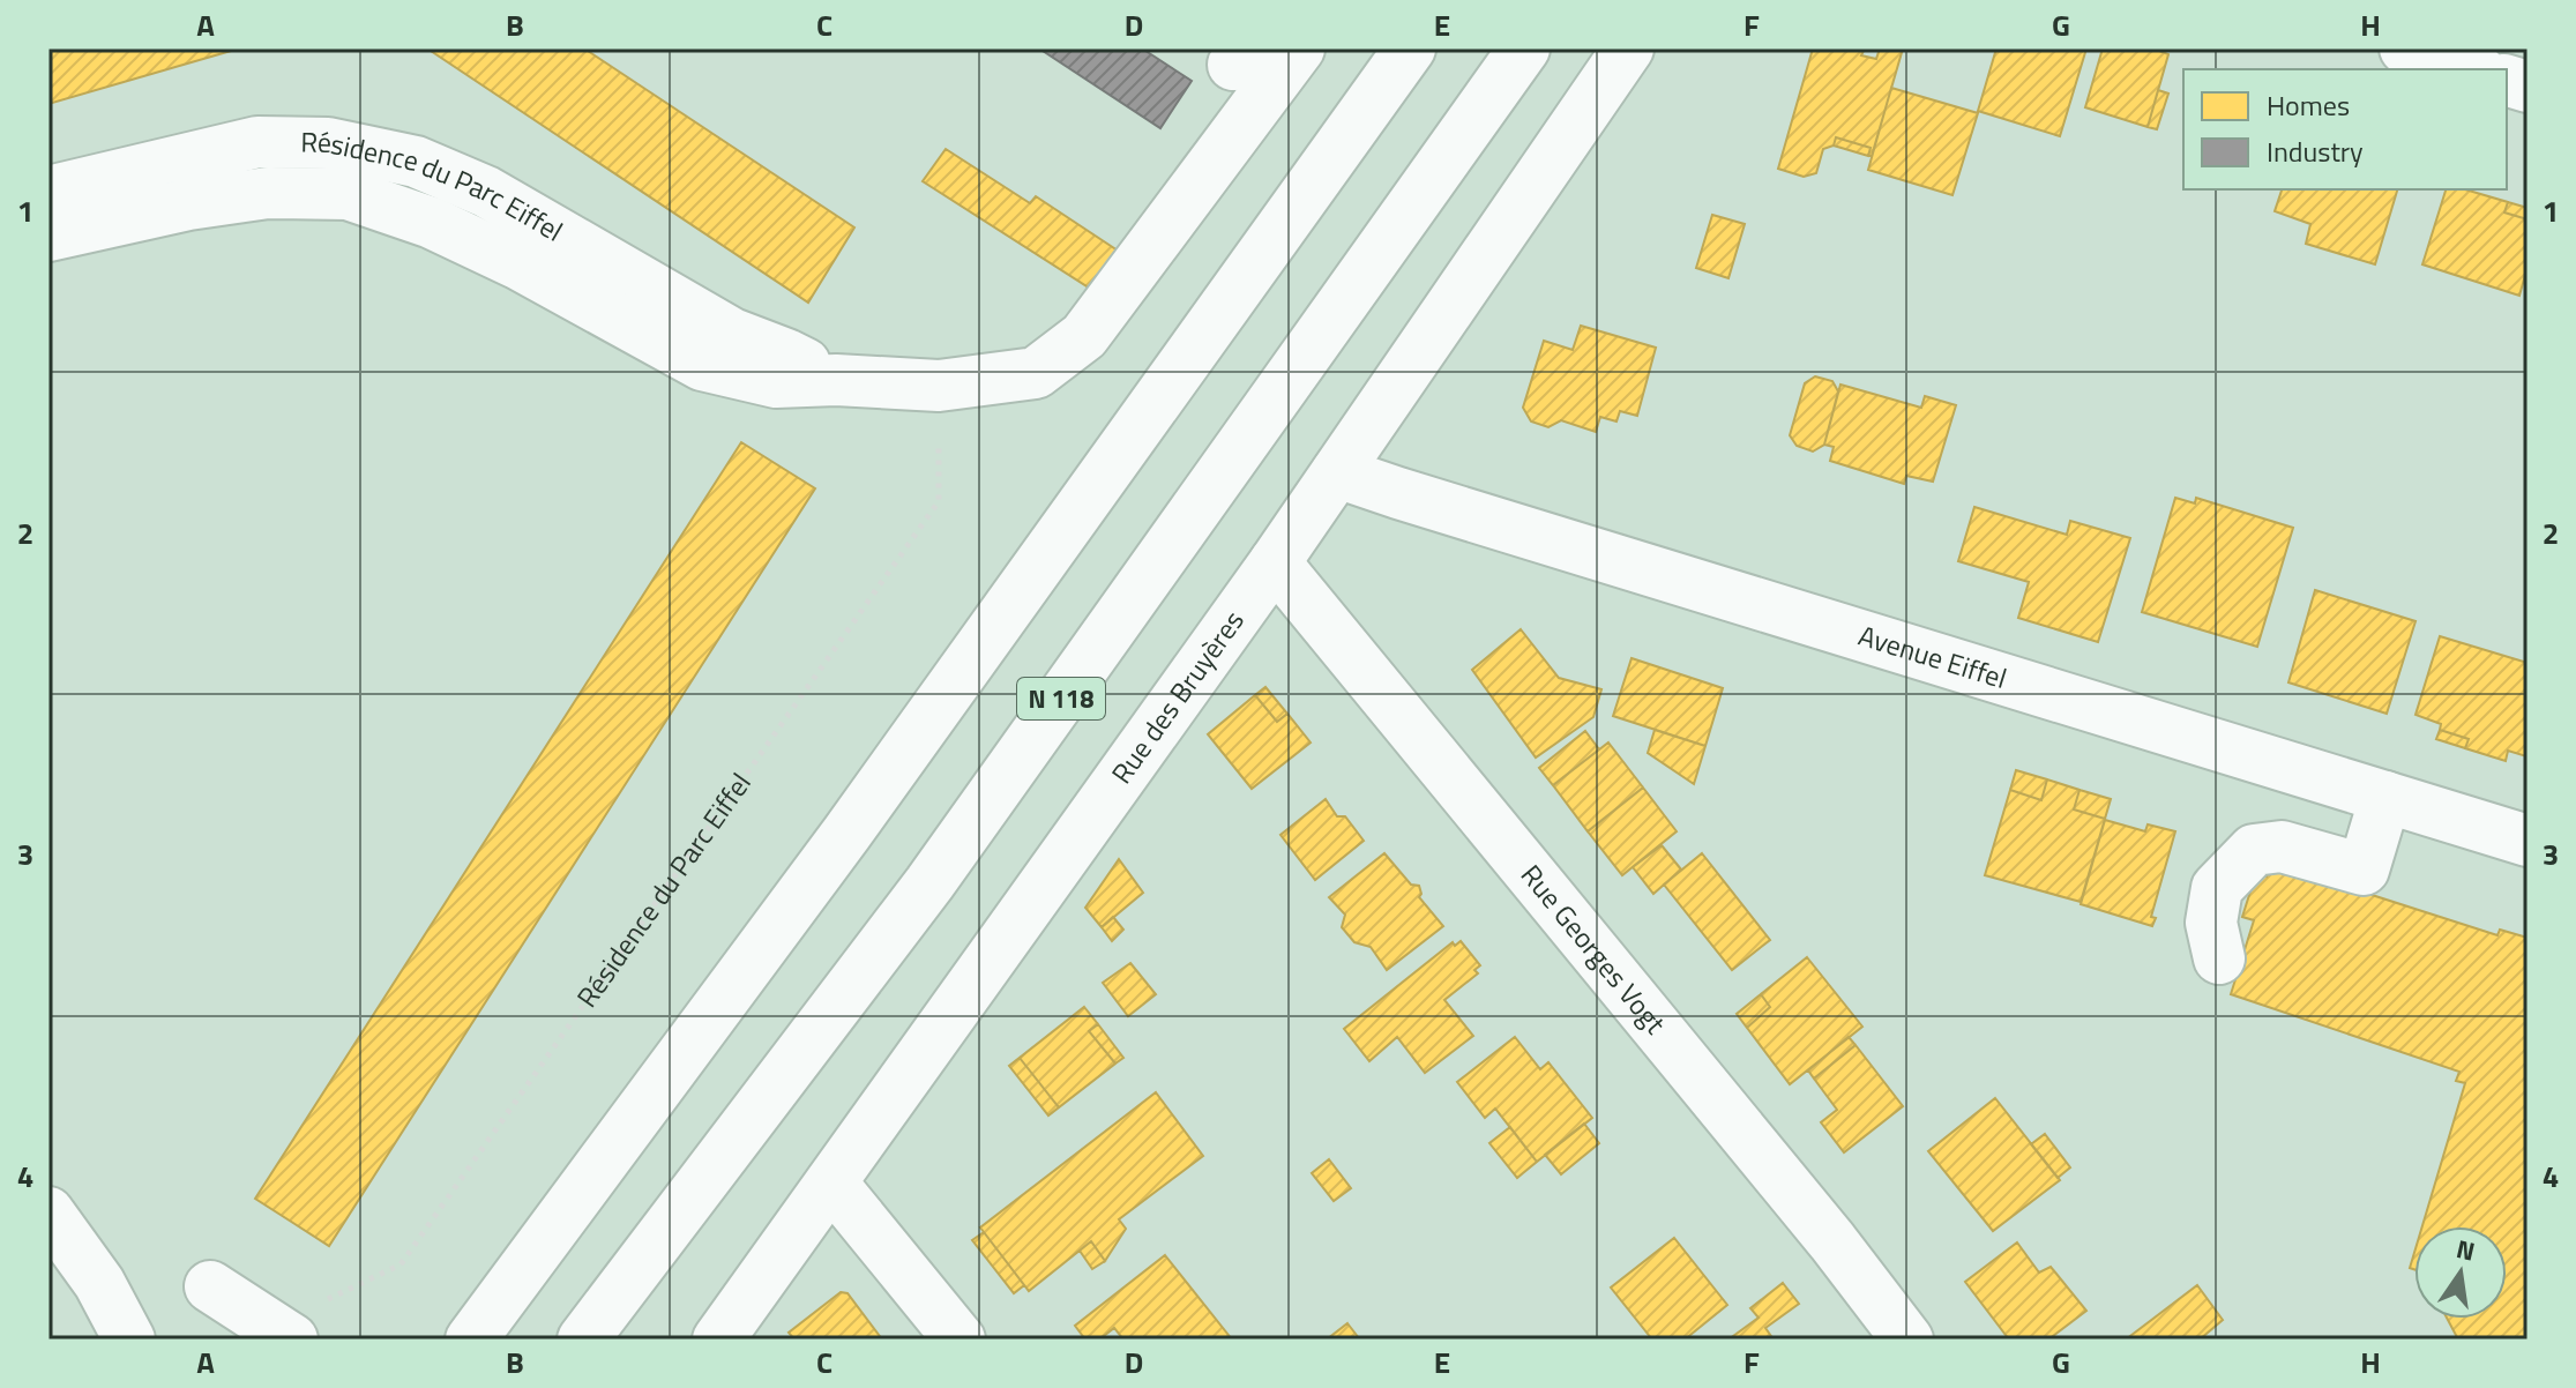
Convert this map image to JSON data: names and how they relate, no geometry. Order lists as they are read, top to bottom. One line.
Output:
{"streets":{"main road":["Résidence du Parc Eiffel","Avenue Eiffel","Rue des Bruyères","N 118","Rue Georges Vogt"]},"crossings":[["Avenue Eiffel","Rue des Bruyères"],["Rue des Bruyères","Rue Georges Vogt"]],"legend":["Homes","Industry"],"north":"top","grid":{"columns":["A","B","C","D","E","F","G","H"],"rows":["1","2","3","4"]}}
